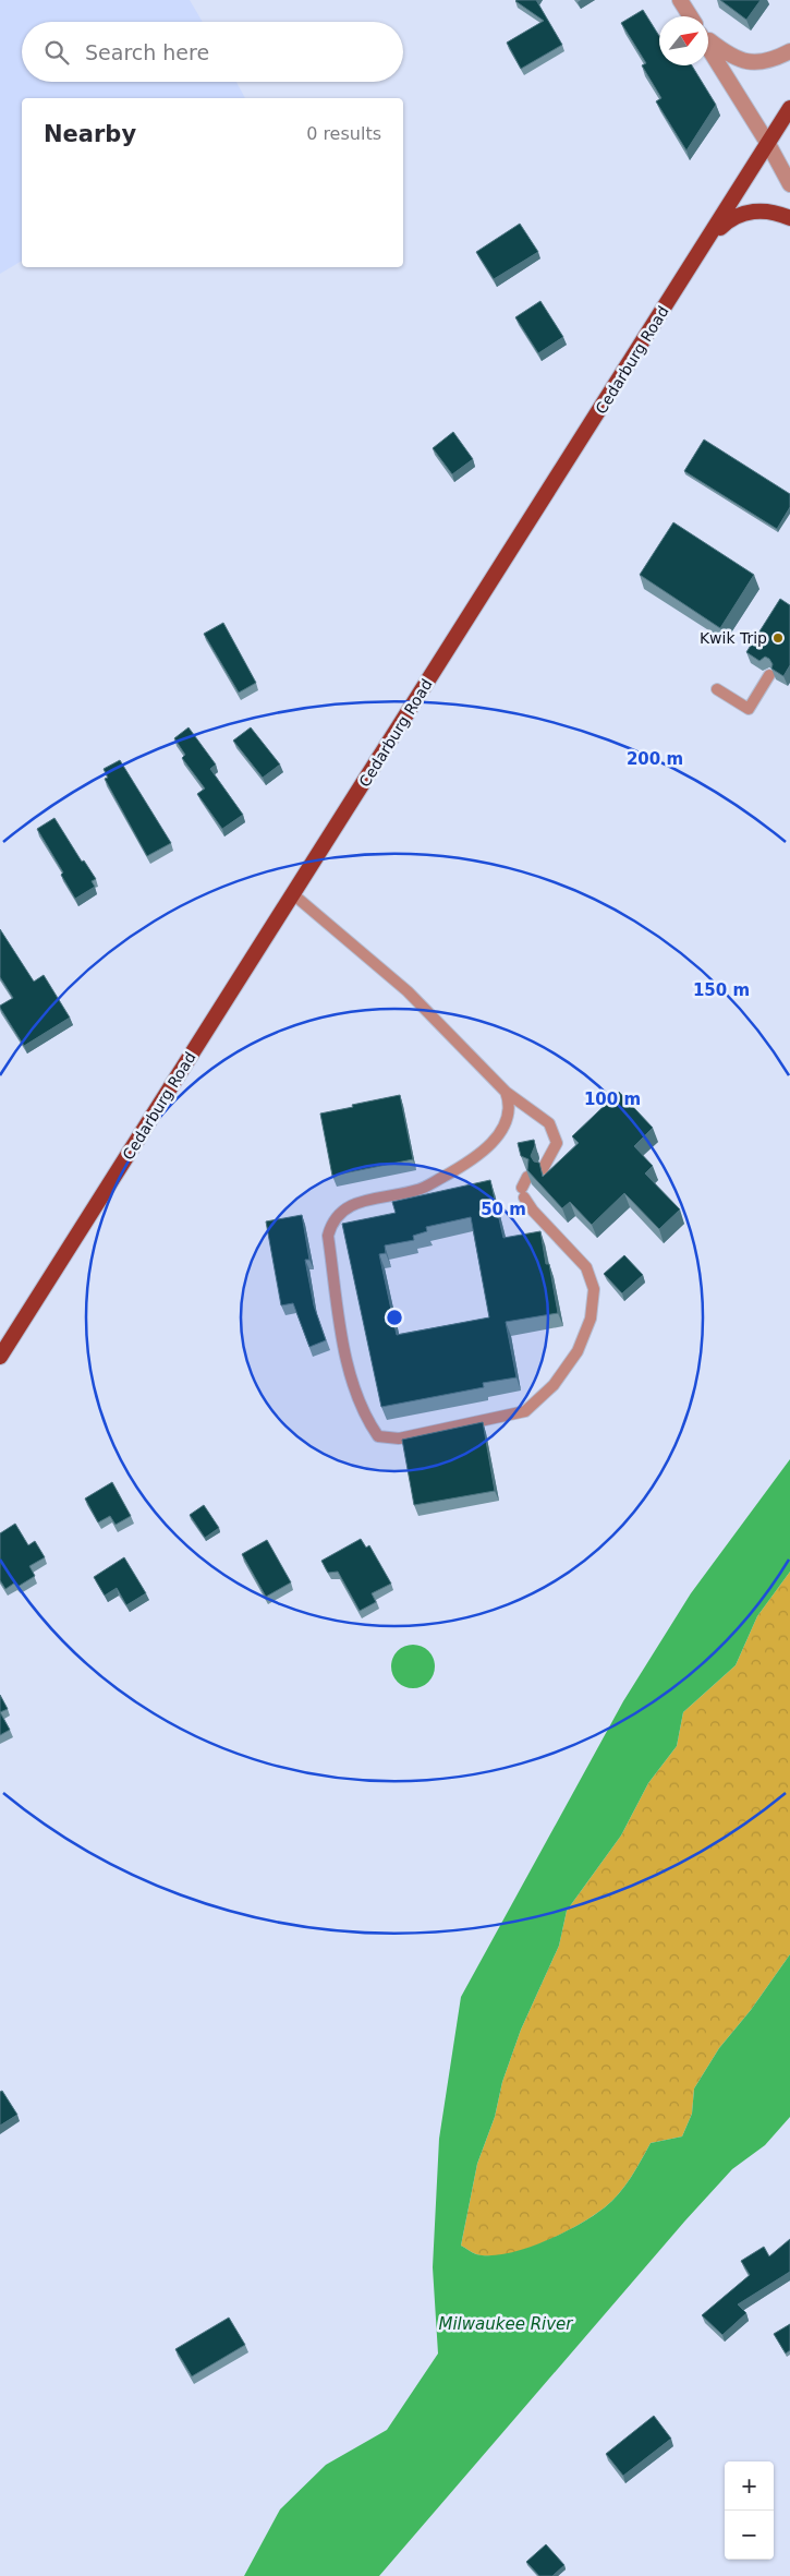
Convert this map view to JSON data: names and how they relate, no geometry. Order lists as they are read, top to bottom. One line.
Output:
{"streets":{"main road":["Cedarburg Road"]},"water":["Milwaukee River"],"places":["Kwik Trip"],"north":"top right","page":{"search":"Search here","heading":["Nearby","0 results"],"map_buttons":["+","−"]},"rings":["200 m","150 m","100 m","50 m"]}
